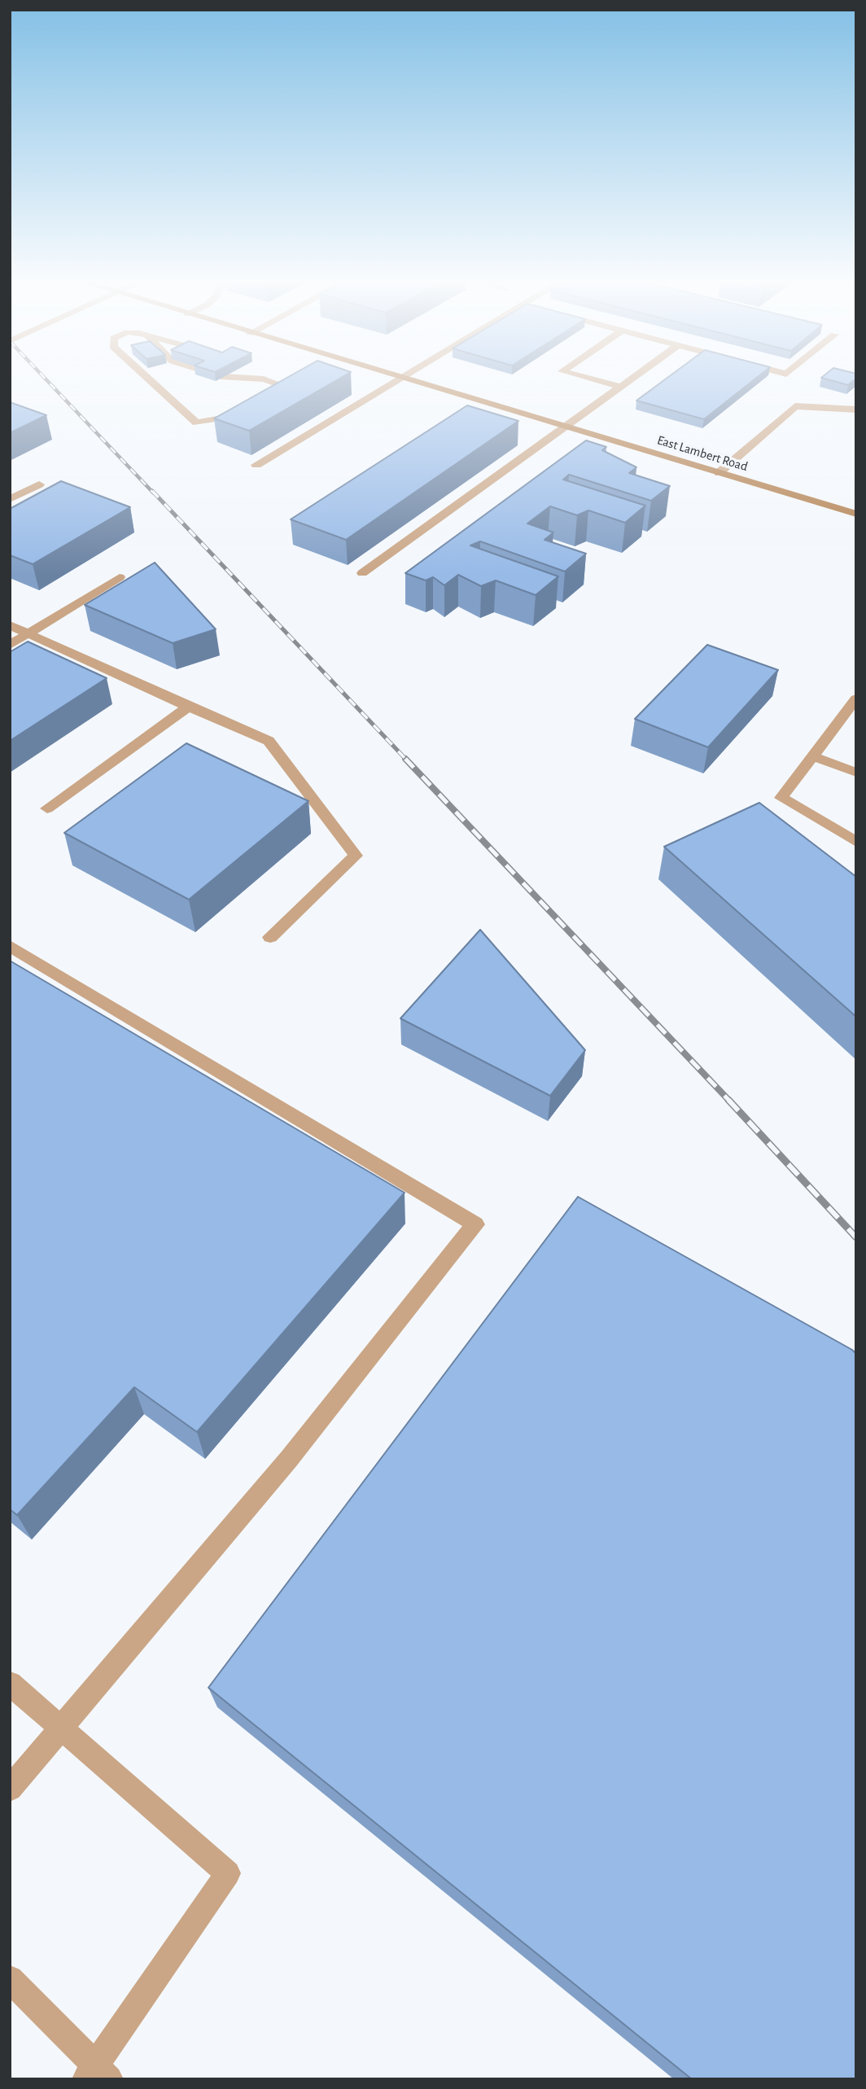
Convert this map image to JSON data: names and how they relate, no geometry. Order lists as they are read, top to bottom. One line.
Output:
{"streets":{"main road":["East Lambert Road"]}}
